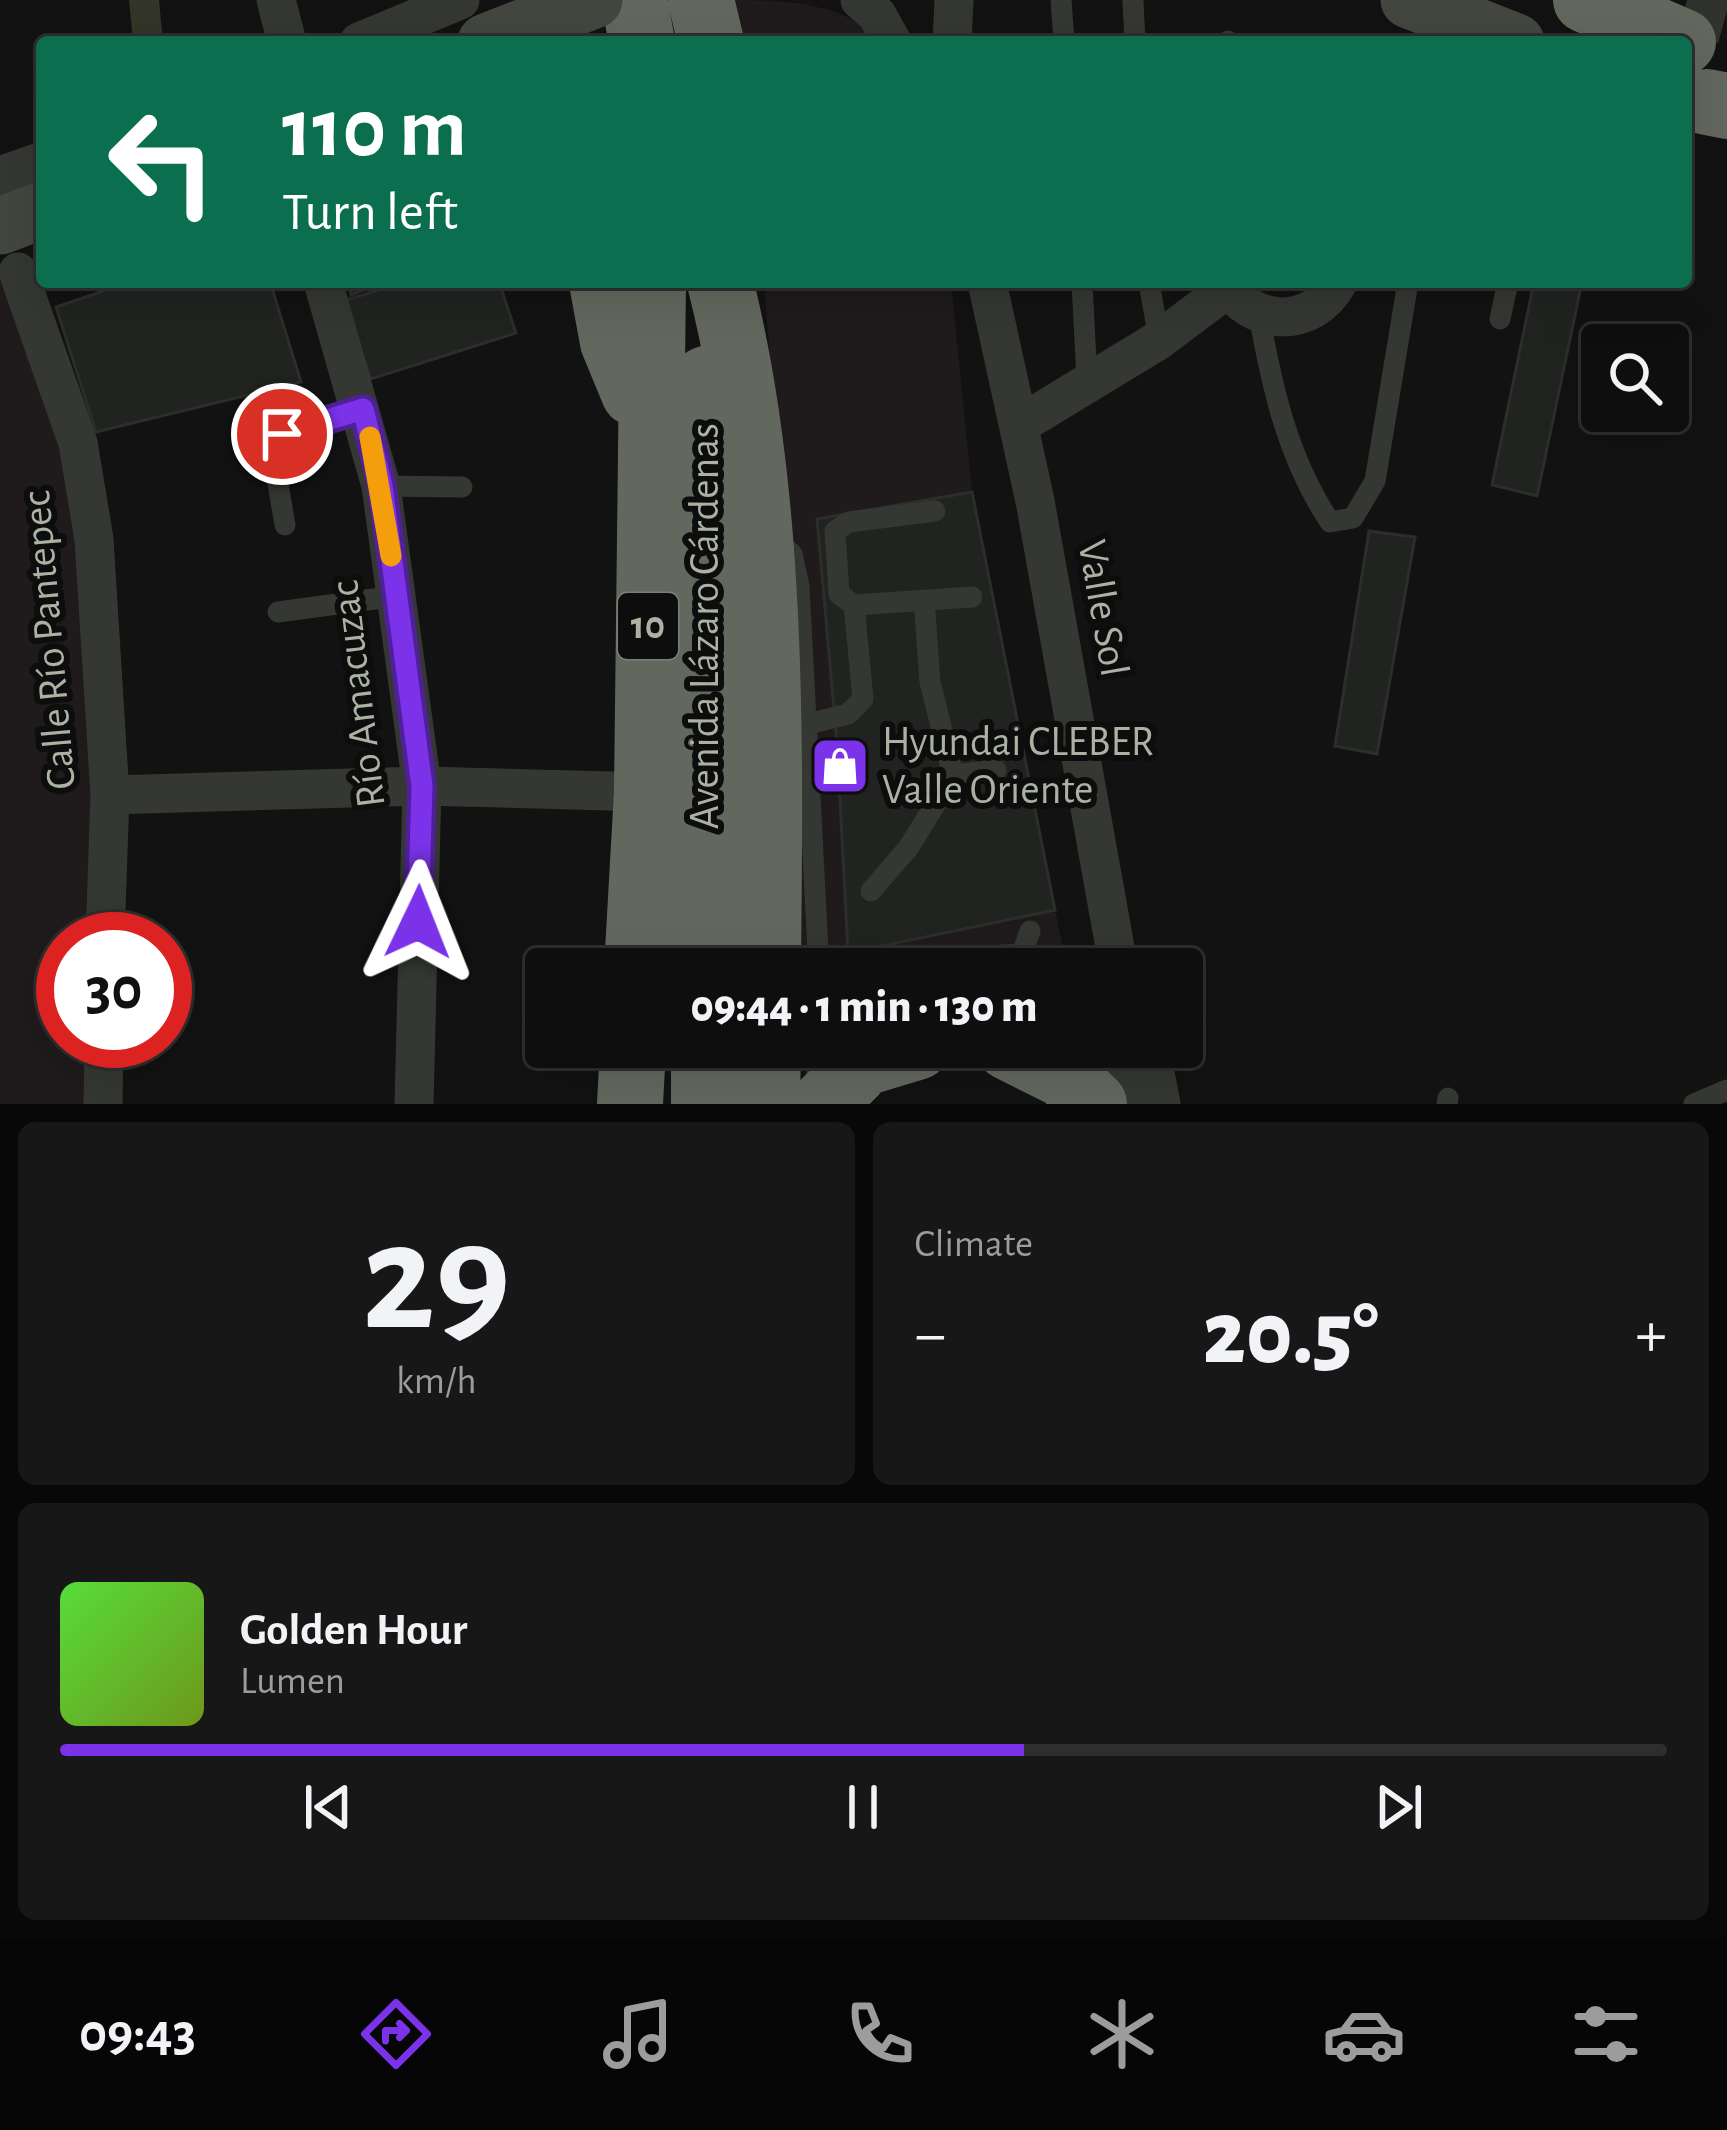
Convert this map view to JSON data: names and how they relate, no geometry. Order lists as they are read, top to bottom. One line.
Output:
{"streets":{"highway":["10","Avenida Lázaro Cárdenas"],"street":["Valle Sol","Calle Río Pantepec","Río Amacuzac"]},"places":{"shop":["Hyundai CLEBER Valle Oriente"]},"page":{"turn":["110 m","Turn left"],"limit":"30","trip":"09:44 · 1 min · 130 m","tile":[["29","km/h"],"Climate"],"heat":["−","20.5°","+"],"song":["Golden Hour","Lumen"],"tabs":"09:43"}}
